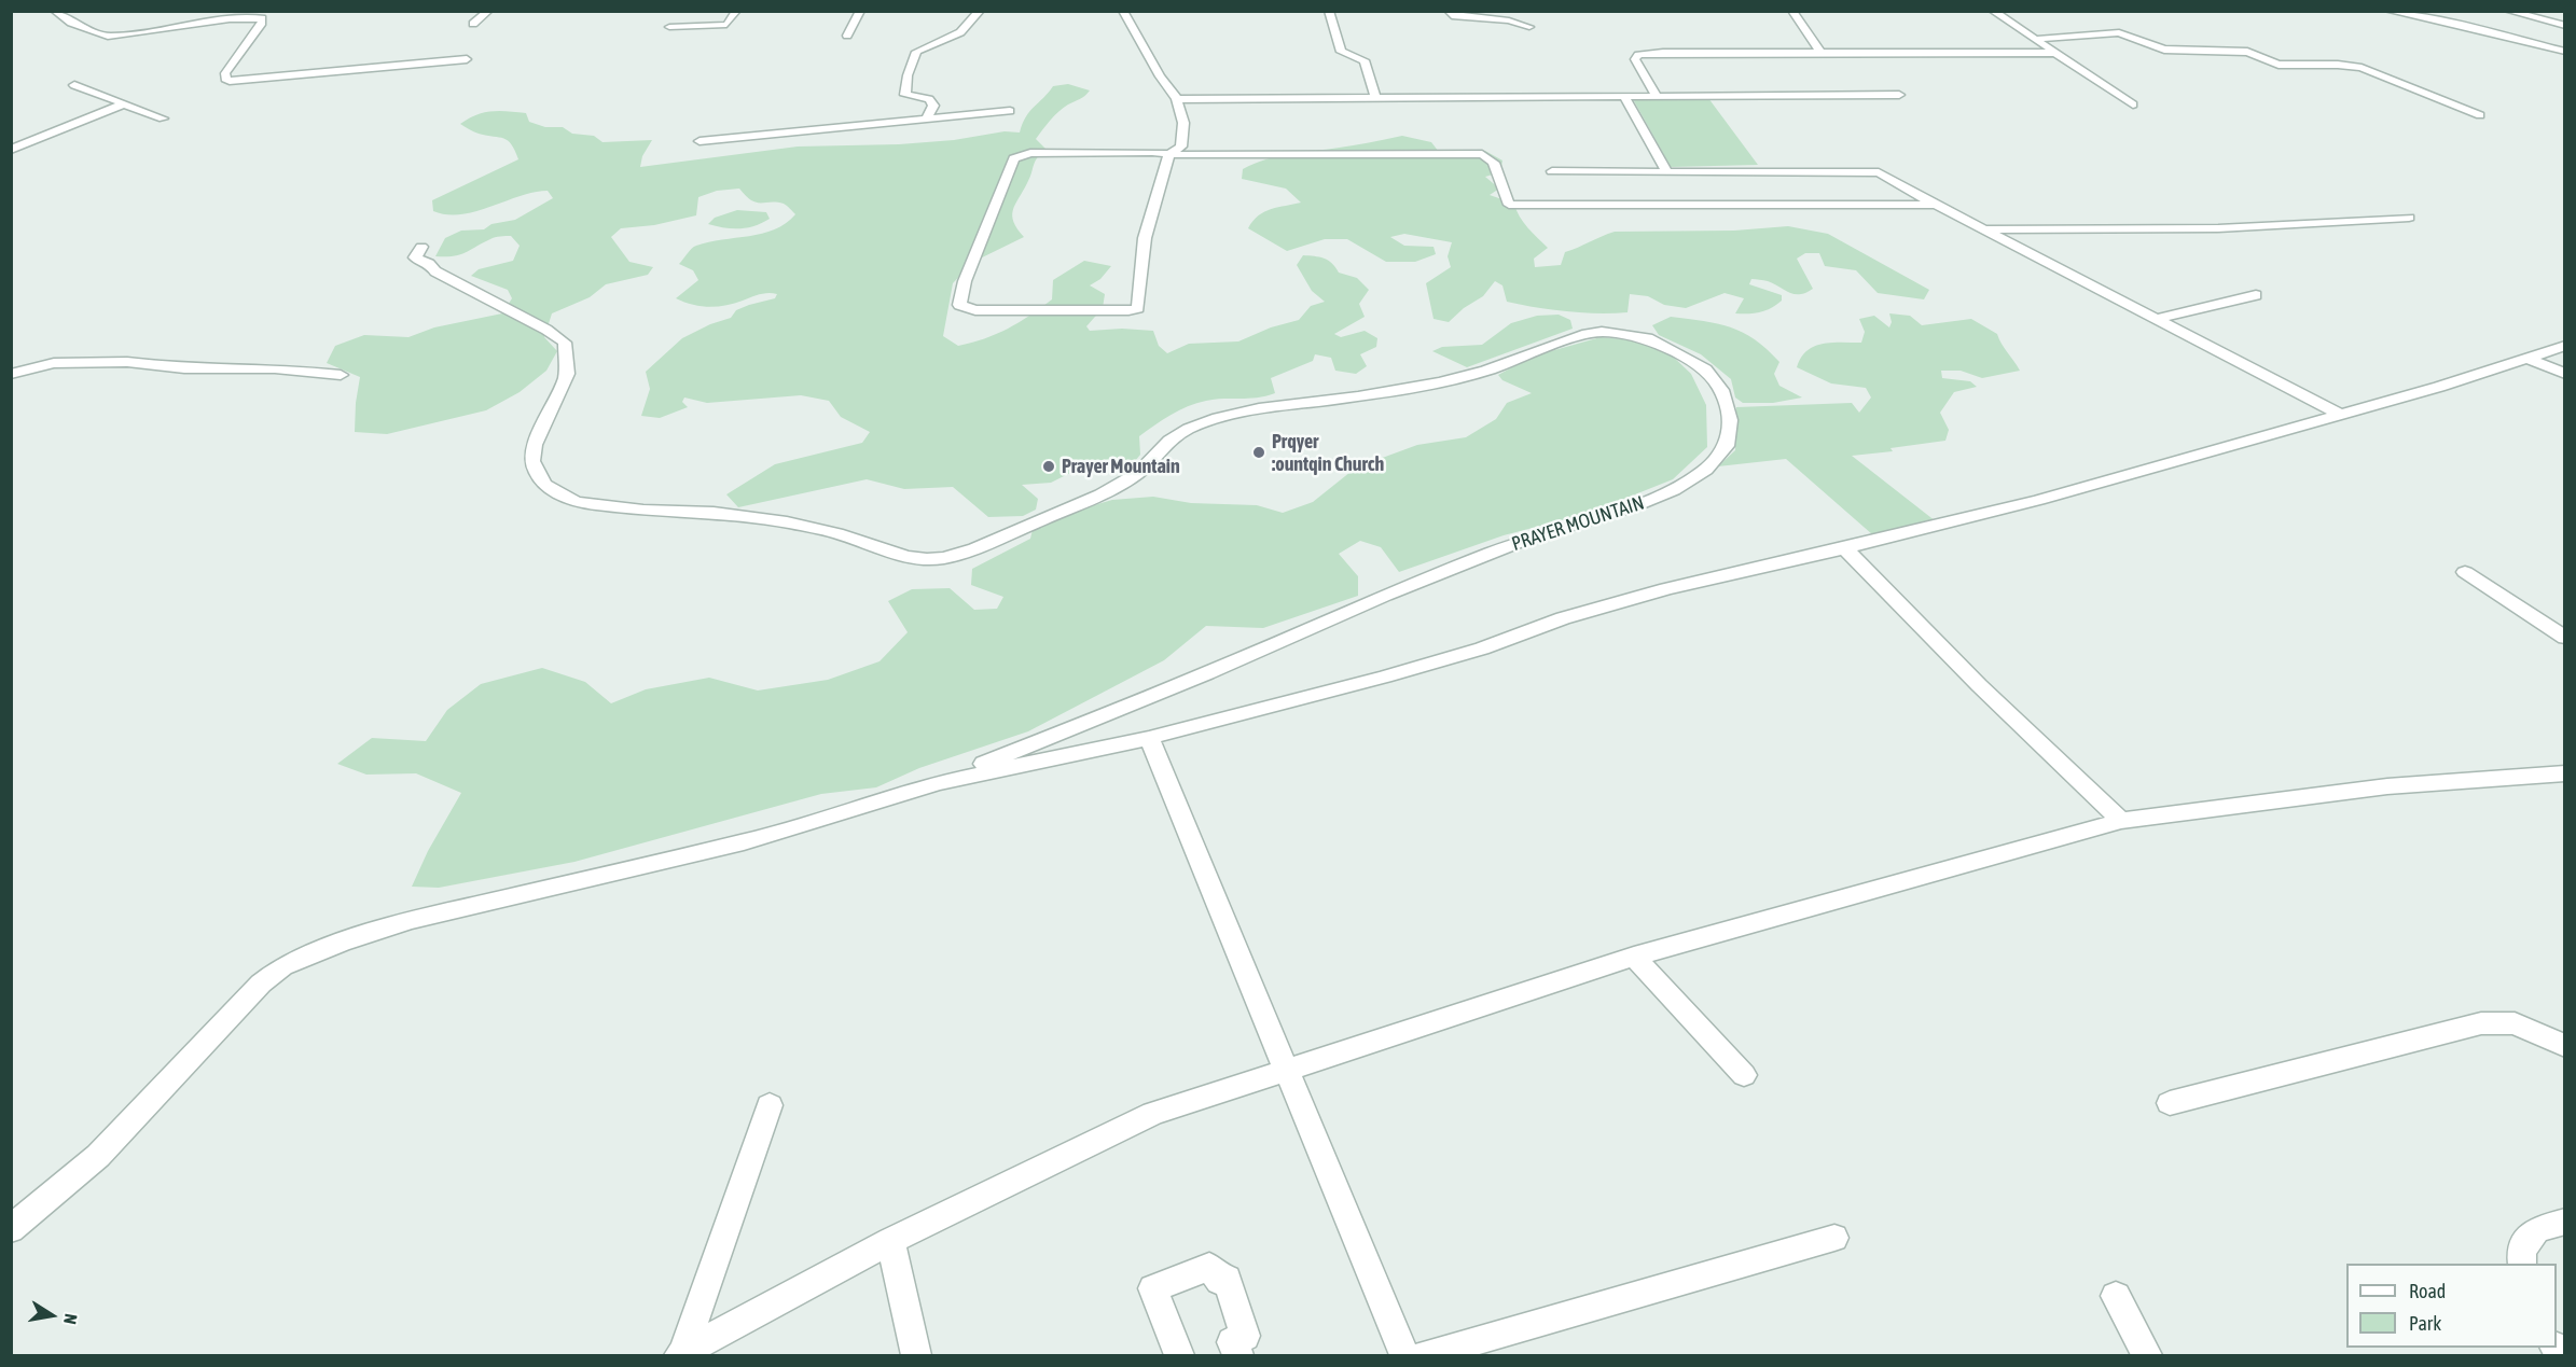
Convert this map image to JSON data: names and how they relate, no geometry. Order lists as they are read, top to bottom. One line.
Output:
{"streets":{"street":["PRAYER MOUNTAIN"]},"places":["Prqyer :ountqin Church","Prayer Mountain"],"legend":["Road","Park"],"north":"right"}
